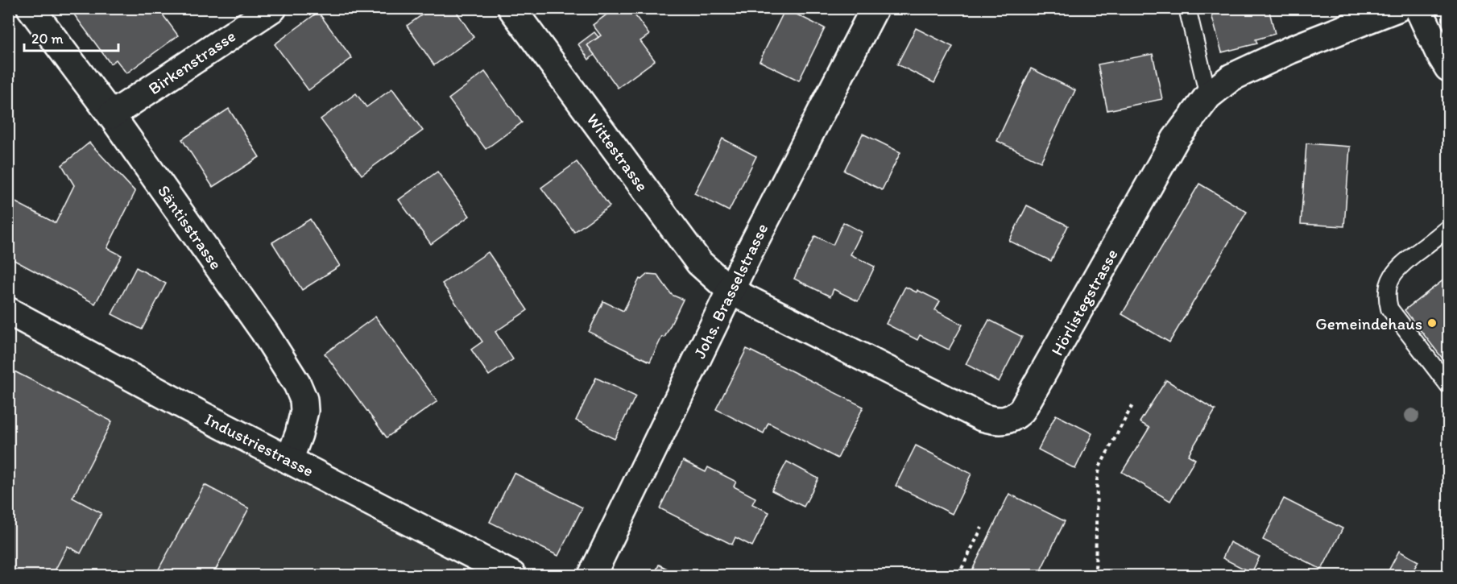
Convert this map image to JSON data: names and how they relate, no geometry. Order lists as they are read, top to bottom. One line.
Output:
{"streets":{"street":["Birkenstrasse","Wittestrasse","Säntisstrasse","Johs. Brasselstrasse","Hörlistegstrasse","Industriestrasse"]},"crossings":[["Birkenstrasse","Säntisstrasse"],["Wittestrasse","Johs. Brasselstrasse"],["Wittestrasse","Hörlistegstrasse"],["Säntisstrasse","Industriestrasse"],["Johs. Brasselstrasse","Hörlistegstrasse"]],"places":["Gemeindehaus"],"scale_bar":"20 m"}
